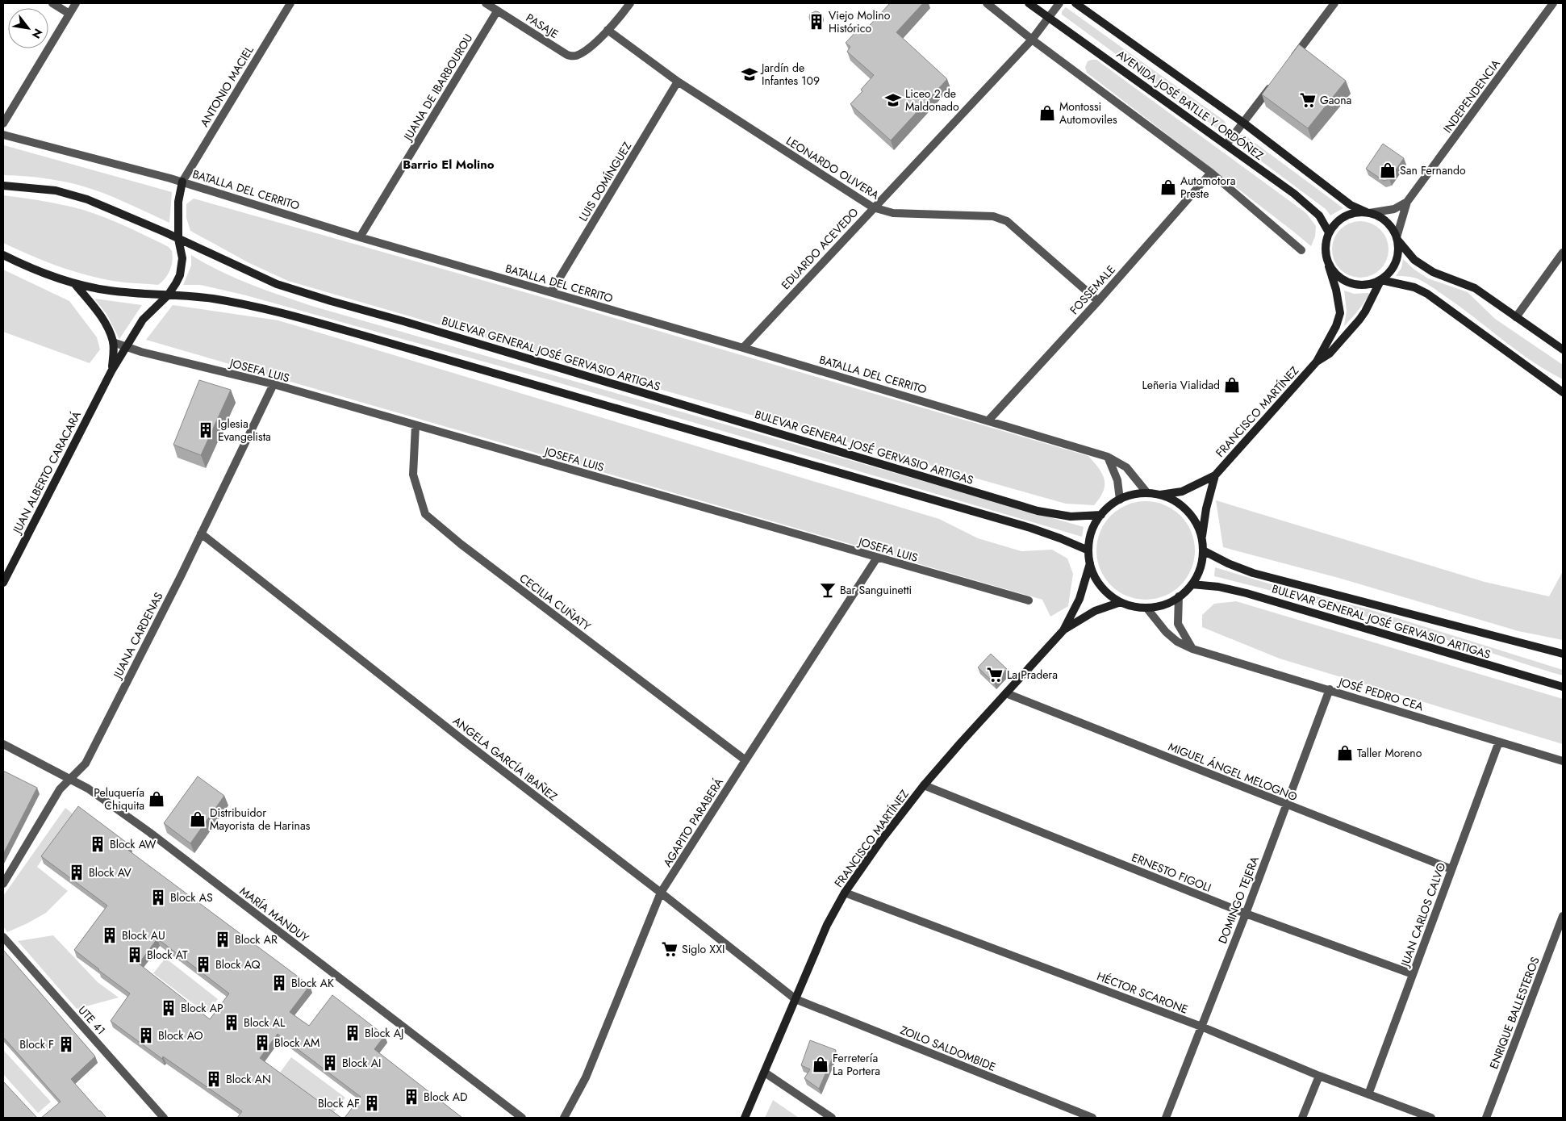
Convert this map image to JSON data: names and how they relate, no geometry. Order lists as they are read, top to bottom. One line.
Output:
{"streets":{"main road":["AVENIDA JOSÉ BATLLE Y ORDÓÑEZ","BULEVAR GENERAL JOSÉ GERVASIO ARTIGAS","FRANCISCO MARTÍNEZ","JUAN ALBERTO CARACARÁ"],"street":["PASAJE","ANTONIO MACIEL","JUANA DE IBARBOUROU","INDEPENDENCIA","LEONARDO OLIVERA","LUIS DOMÍNGUEZ","BATALLA DEL CERRITO","EDUARDO ACEVEDO","FOSSEMALE","JOSEFA LUIS","CECILIA CUÑATY","JUANA CARDENAS","JOSÉ PEDRO CEA","ANGELA GARCÍA IBAÑEZ","MIGUEL ÁNGEL MELOGNO","AGAPITO PARABERÁ","ERNESTO FIGOLI","DOMINGO TEJERA","MARÍA MANDUY","JUAN CARLOS CALVO","HÉCTOR SCARONE","ENRIQUE BALLESTEROS","UTE 41","ZOILO SALDOMBIDE"]},"crossings":[["PASAJE","JUANA DE IBARBOUROU"],["PASAJE","LEONARDO OLIVERA"],["ANTONIO MACIEL","BATALLA DEL CERRITO"],["ANTONIO MACIEL","JUAN ALBERTO CARACARÁ"],["JUANA DE IBARBOUROU","BATALLA DEL CERRITO"],["INDEPENDENCIA","AVENIDA JOSÉ BATLLE Y ORDÓÑEZ"],["INDEPENDENCIA","FRANCISCO MARTÍNEZ"],["AVENIDA JOSÉ BATLLE Y ORDÓÑEZ","EDUARDO ACEVEDO"],["AVENIDA JOSÉ BATLLE Y ORDÓÑEZ","FRANCISCO MARTÍNEZ"],["LEONARDO OLIVERA","LUIS DOMÍNGUEZ"],["LEONARDO OLIVERA","EDUARDO ACEVEDO"],["LEONARDO OLIVERA","FOSSEMALE"],["LUIS DOMÍNGUEZ","BATALLA DEL CERRITO"],["BATALLA DEL CERRITO","EDUARDO ACEVEDO"],["BATALLA DEL CERRITO","FOSSEMALE"],["BATALLA DEL CERRITO","BULEVAR GENERAL JOSÉ GERVASIO ARTIGAS"],["BATALLA DEL CERRITO","FRANCISCO MARTÍNEZ"],["BATALLA DEL CERRITO","JUAN ALBERTO CARACARÁ"],["BATALLA DEL CERRITO","JOSÉ PEDRO CEA"],["BULEVAR GENERAL JOSÉ GERVASIO ARTIGAS","FRANCISCO MARTÍNEZ"],["BULEVAR GENERAL JOSÉ GERVASIO ARTIGAS","JUAN ALBERTO CARACARÁ"],["BULEVAR GENERAL JOSÉ GERVASIO ARTIGAS","JOSÉ PEDRO CEA"],["JOSEFA LUIS","JUAN ALBERTO CARACARÁ"],["JOSEFA LUIS","CECILIA CUÑATY"],["JOSEFA LUIS","JUANA CARDENAS"],["JOSEFA LUIS","AGAPITO PARABERÁ"],["FRANCISCO MARTÍNEZ","JOSÉ PEDRO CEA"],["FRANCISCO MARTÍNEZ","ANGELA GARCÍA IBAÑEZ"],["FRANCISCO MARTÍNEZ","MIGUEL ÁNGEL MELOGNO"],["FRANCISCO MARTÍNEZ","ERNESTO FIGOLI"],["FRANCISCO MARTÍNEZ","HÉCTOR SCARONE"],["FRANCISCO MARTÍNEZ","ZOILO SALDOMBIDE"],["CECILIA CUÑATY","AGAPITO PARABERÁ"],["JUANA CARDENAS","ANGELA GARCÍA IBAÑEZ"],["JUANA CARDENAS","MARÍA MANDUY"],["JOSÉ PEDRO CEA","DOMINGO TEJERA"],["JOSÉ PEDRO CEA","JUAN CARLOS CALVO"],["ANGELA GARCÍA IBAÑEZ","AGAPITO PARABERÁ"],["ANGELA GARCÍA IBAÑEZ","ZOILO SALDOMBIDE"],["MIGUEL ÁNGEL MELOGNO","DOMINGO TEJERA"],["MIGUEL ÁNGEL MELOGNO","JUAN CARLOS CALVO"],["ERNESTO FIGOLI","DOMINGO TEJERA"],["ERNESTO FIGOLI","JUAN CARLOS CALVO"],["DOMINGO TEJERA","HÉCTOR SCARONE"],["JUAN CARLOS CALVO","HÉCTOR SCARONE"]],"districts":["Barrio El Molino"],"places":{"building":["Viejo Molino Histórico","Iglesia Evangelista","Block AW","Block AV","Block AS","Block AU","Block AR","Block AT","Block AQ","Block AK","Block AP","Block AL","Block AJ","Block AO","Block AM","Block F","Block AI","Block AN","Block AD","Block AF"],"school or university":["Jardín de Infantes 109","Liceo 2 de Maldonado"],"supermarket":["Gaona","La Pradera","Siglo XXI"],"shop":["Montossi Automoviles","San Fernando","Automotora Preste","Leñeria Vialidad","Taller Moreno","Peluquería Chiquita","Distribuidor Mayorista de Harinas","Ferretería La Portera"],"bar":["Bar Sanguinetti"]},"north":"bottom right"}
